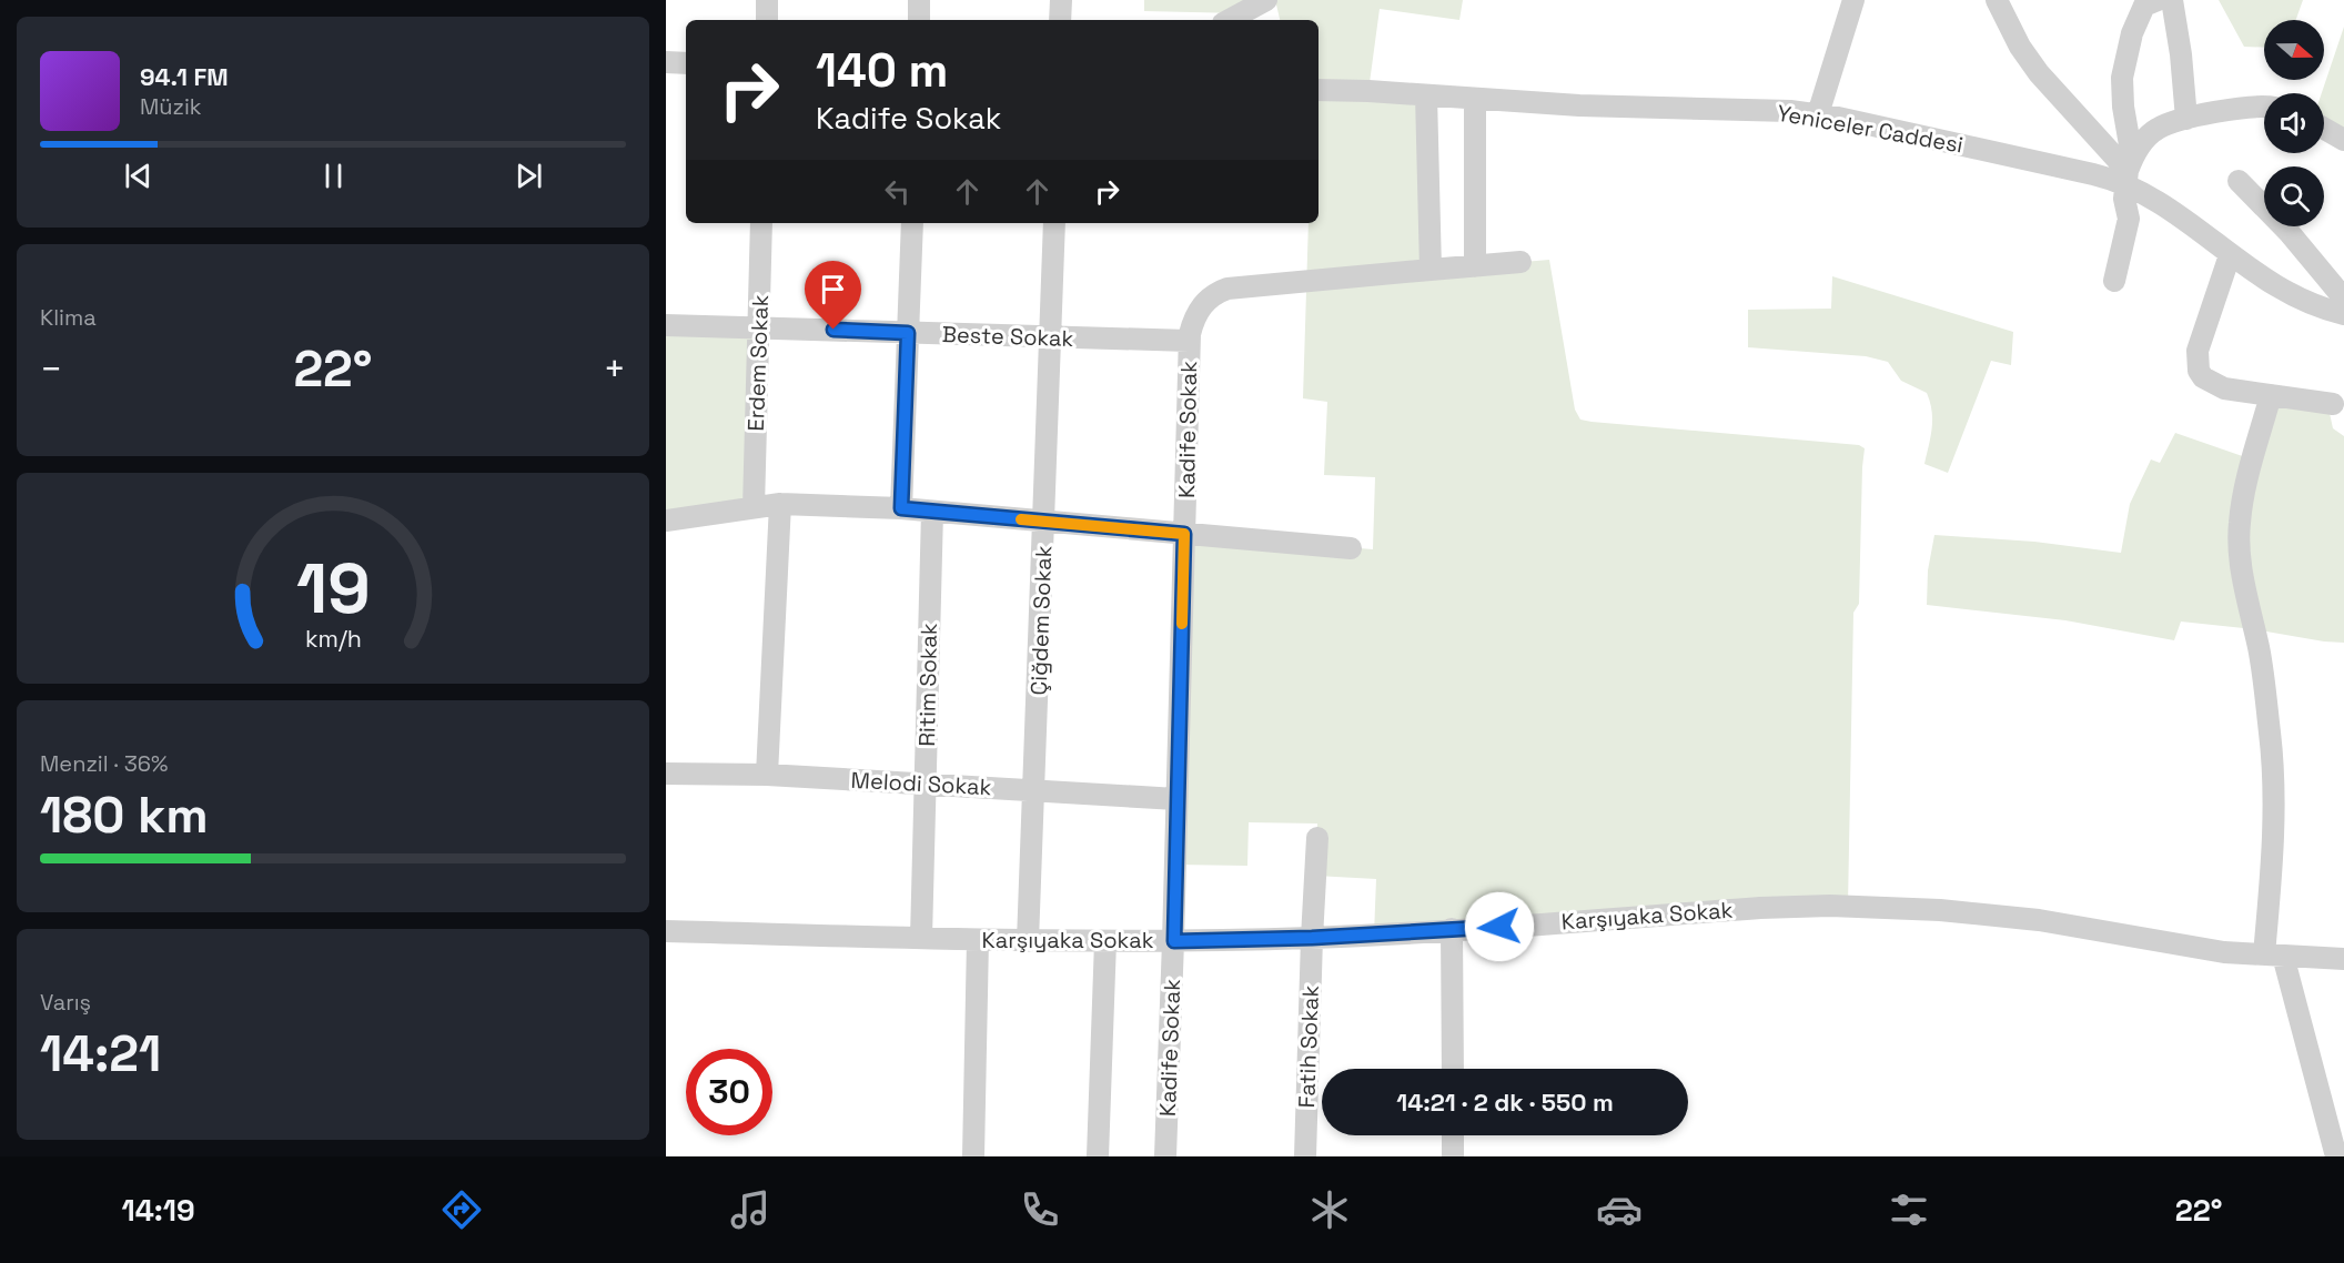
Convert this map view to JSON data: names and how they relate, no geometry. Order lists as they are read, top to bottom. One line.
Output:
{"streets":{"street":["Yeniceler Caddesi","Beste Sokak","Erdem Sokak","Kadife Sokak","Çiğdem Sokak","Ritim Sokak","Melodi Sokak","Karşıyaka Sokak","Fatih Sokak"]},"crossings":[["Beste Sokak","Erdem Sokak"],["Beste Sokak","Kadife Sokak"],["Beste Sokak","Çiğdem Sokak"],["Kadife Sokak","Melodi Sokak"],["Kadife Sokak","Karşıyaka Sokak"],["Çiğdem Sokak","Melodi Sokak"],["Çiğdem Sokak","Karşıyaka Sokak"],["Ritim Sokak","Melodi Sokak"],["Ritim Sokak","Karşıyaka Sokak"],["Karşıyaka Sokak","Fatih Sokak"]],"north":"right","page":{"turn":["140 m","Kadife Sokak"],"song":["94.1 FM","Müzik"],"tile":["Klima",["Menzil · 36%","180 km"],["Varış","14:21"]],"heat":["−","22°","+"],"limit":"30","trip":"14:21 · 2 dk · 550 m","tabs":["14:19","22°"],"gauge":["19","km/h"]}}
